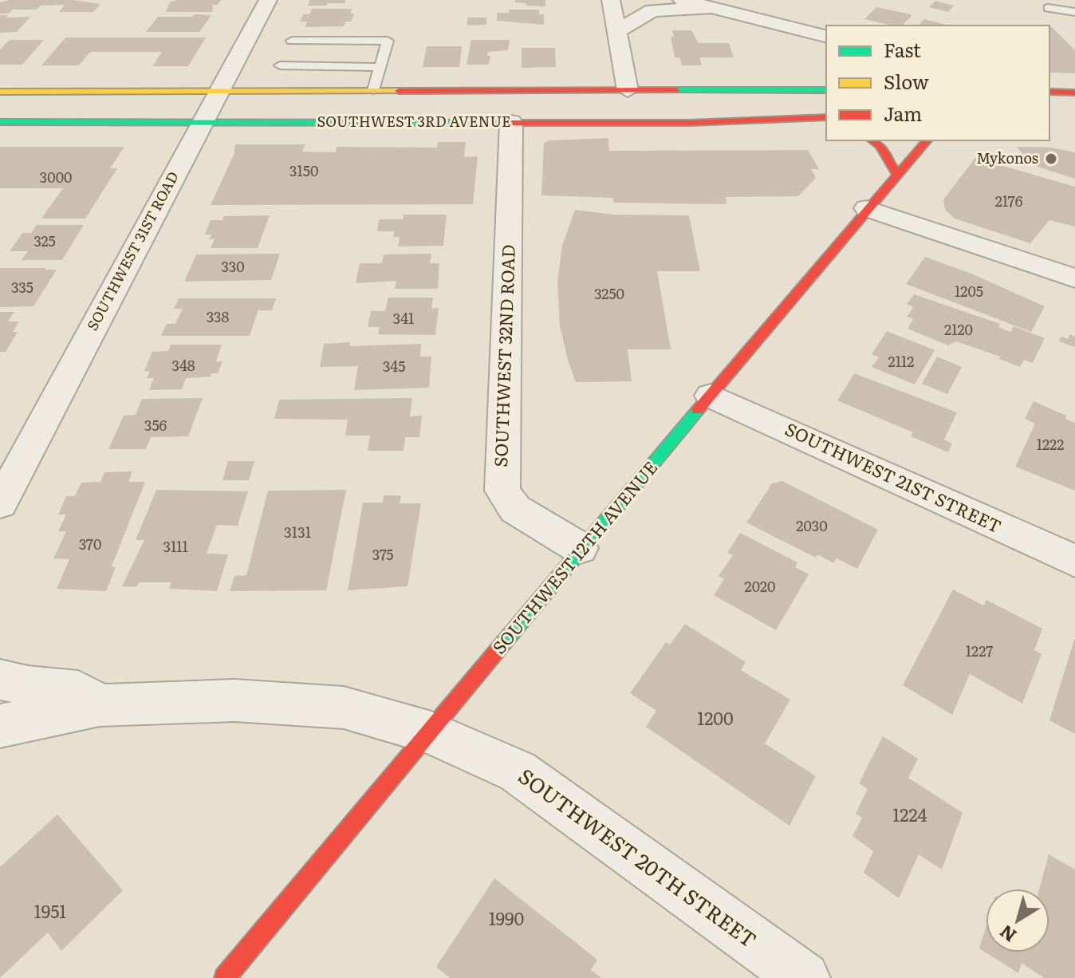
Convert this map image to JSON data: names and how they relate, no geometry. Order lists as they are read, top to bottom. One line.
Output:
{"streets":{"main road":["SOUTHWEST 3RD AVENUE","SOUTHWEST 12TH AVENUE"],"street":["SOUTHWEST 31ST ROAD","SOUTHWEST 32ND ROAD","SOUTHWEST 21ST STREET","SOUTHWEST 20TH STREET"]},"crossings":[["SOUTHWEST 3RD AVENUE","SOUTHWEST 31ST ROAD"],["SOUTHWEST 3RD AVENUE","SOUTHWEST 32ND ROAD"],["SOUTHWEST 32ND ROAD","SOUTHWEST 12TH AVENUE"],["SOUTHWEST 21ST STREET","SOUTHWEST 12TH AVENUE"],["SOUTHWEST 12TH AVENUE","SOUTHWEST 20TH STREET"]],"places":["Mykonos"],"house_numbers":["3150","3000","2176","325","330","335","1205","3250","338","341","2120","2112","348","345","356","1222","2030","3131","370","3111","375","2020","1227","1200","1224","1951","1990"],"legend":["Fast","Slow","Jam"],"north":"bottom left"}
